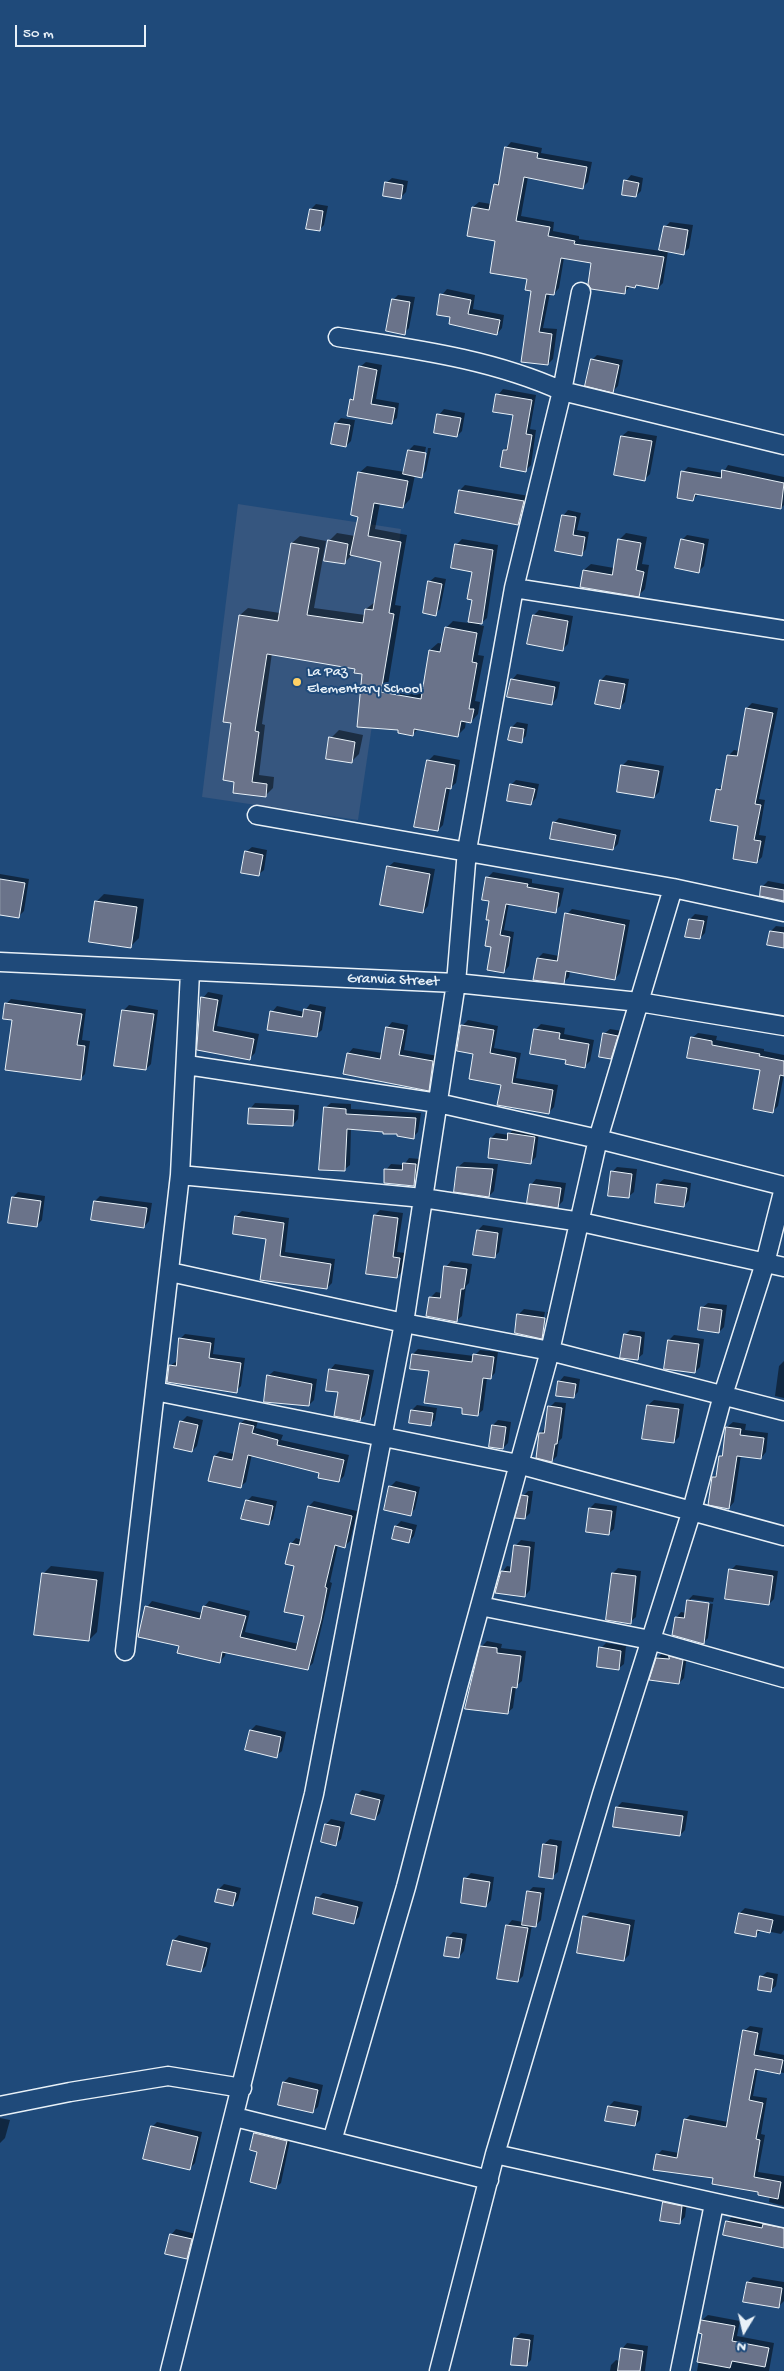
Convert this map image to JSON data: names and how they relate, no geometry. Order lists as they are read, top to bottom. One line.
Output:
{"streets":{"street":["Granvia Street"]},"places":["La Paz Elementary School"],"scale_bar":"50 m","north":"bottom"}
